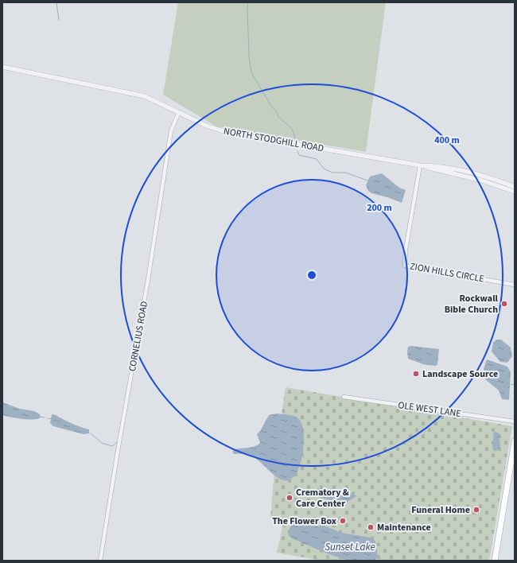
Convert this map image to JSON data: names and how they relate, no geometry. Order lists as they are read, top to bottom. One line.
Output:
{"streets":{"street":["NORTH STODGHILL ROAD","ZION HILLS CIRCLE","CORNELIUS ROAD","OLE WEST LANE"]},"crossings":[["NORTH STODGHILL ROAD","ZION HILLS CIRCLE"],["NORTH STODGHILL ROAD","CORNELIUS ROAD"]],"water":["Sunset Lake"],"places":["Rockwall Bible Church","Landscape Source","Crematory & Care Center","Funeral Home","The Flower Box","Maintenance"],"rings":["400 m","200 m"]}
